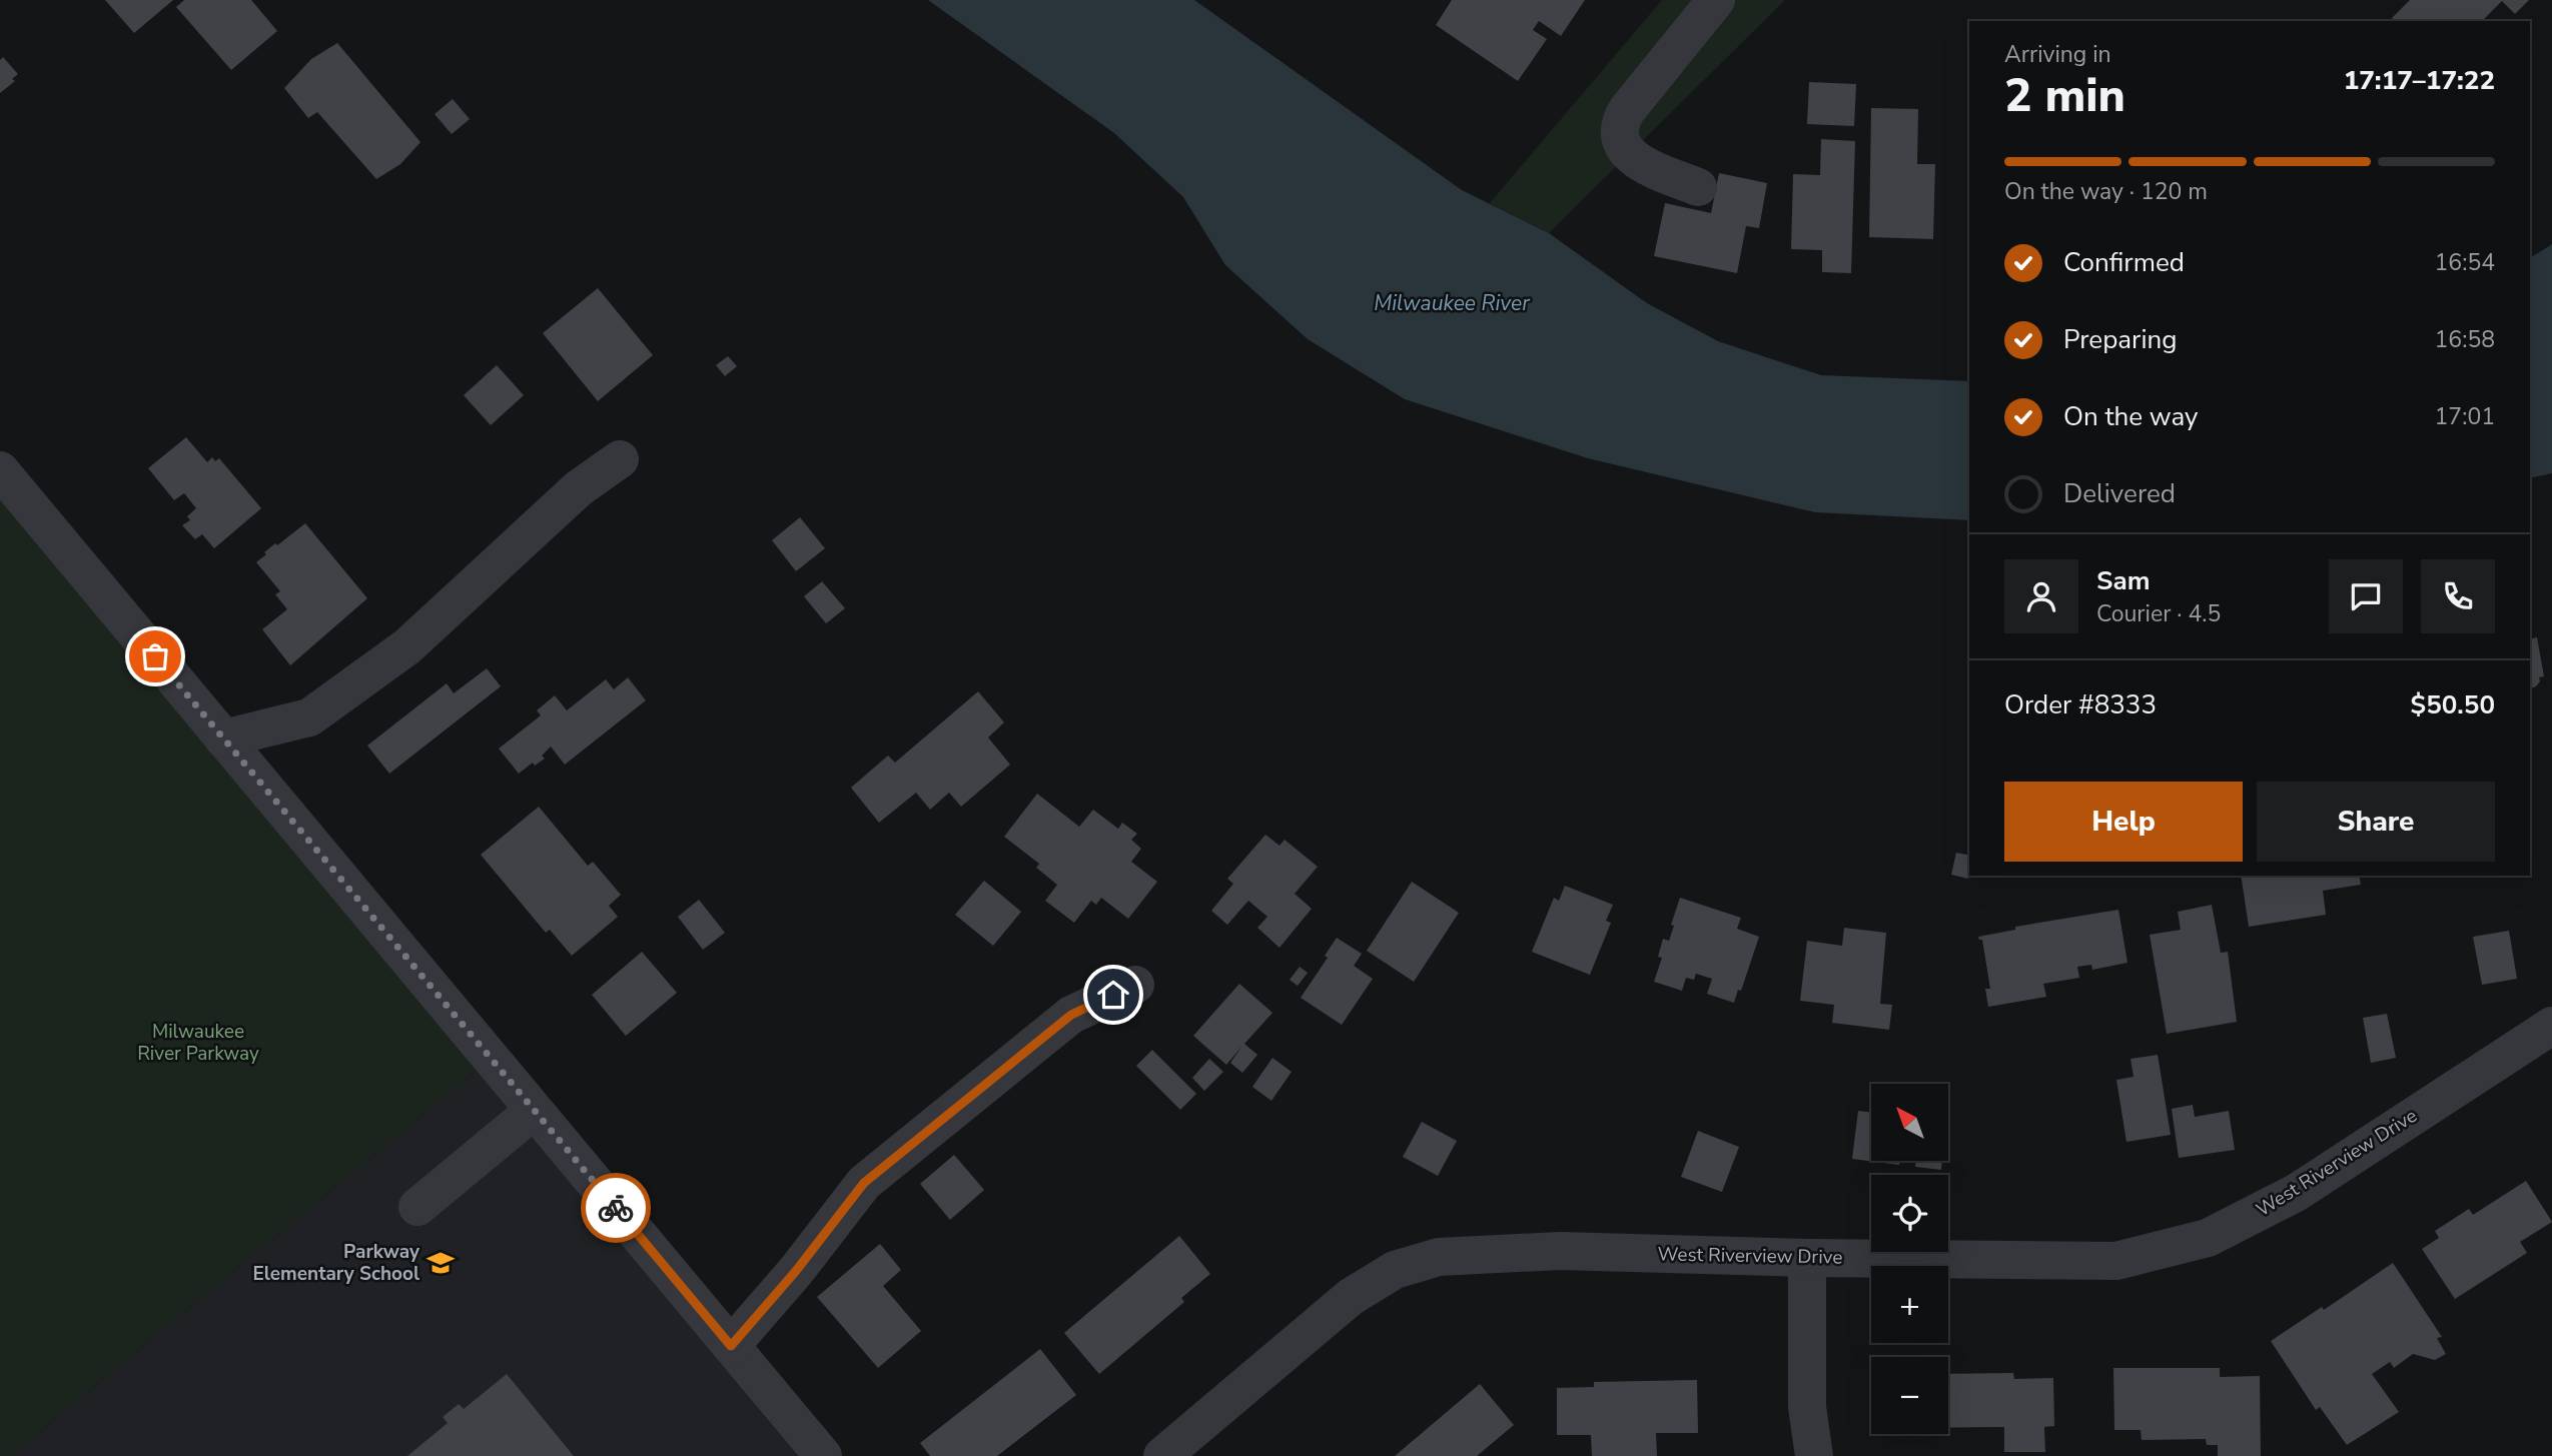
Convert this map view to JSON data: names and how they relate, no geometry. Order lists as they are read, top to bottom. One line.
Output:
{"streets":{"street":["West Riverview Drive"]},"water":["Milwaukee River"],"parks":["Milwaukee River Parkway"],"places":{"school or university":["Parkway Elementary School"]},"north":"top left","page":{"heading":["2 min","Arriving in","17:17–17:22"],"panel":["Sam","Courier · 4.5","Order #8333","$50.50"],"bar":"On the way · 120 m","list":[["Confirmed","16:54"],["Preparing","16:58"],["On the way","17:01"],"Delivered"],"buttons":["Help","Share"],"map_buttons":["+","−"]}}
